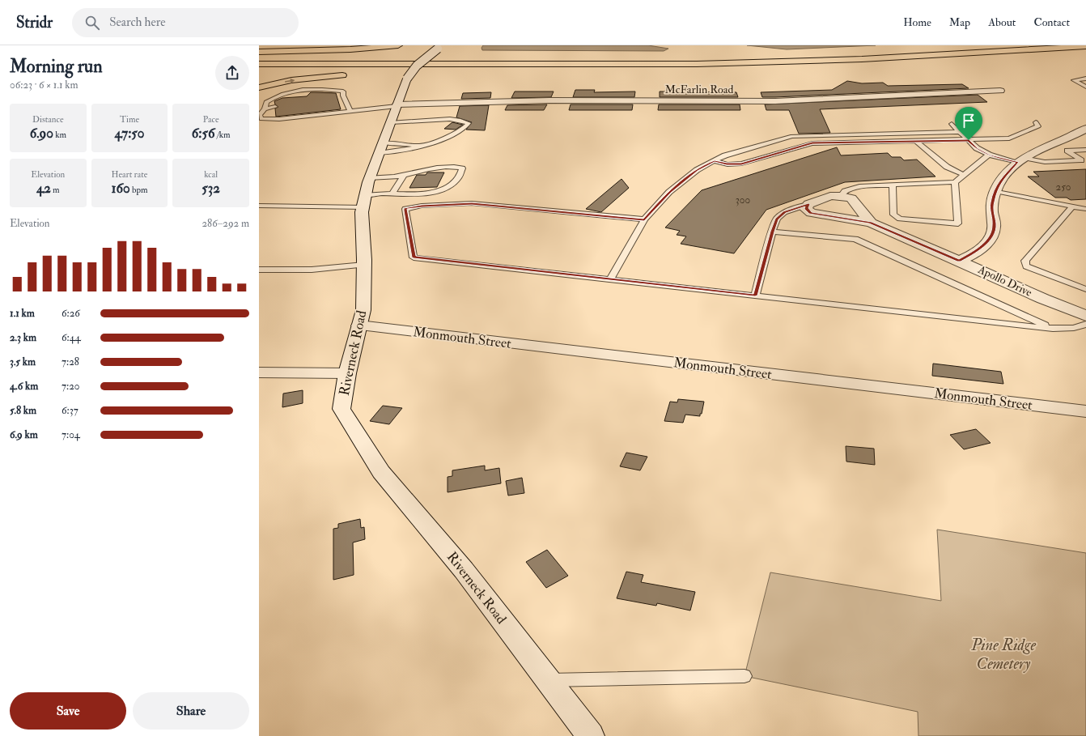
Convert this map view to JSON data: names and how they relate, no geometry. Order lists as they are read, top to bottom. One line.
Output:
{"streets":{"street":["McFarlin Road","Apollo Drive","Monmouth Street","Riverneck Road"]},"crossings":[["McFarlin Road","Riverneck Road"],["Monmouth Street","Riverneck Road"]],"parks":["Pine Ridge Cemetery"],"house_numbers":["250","300"],"page":{"header":"Stridr","search":"Search here","nav":["Home","Map","About","Contact"],"heading":["Morning run","06:23 · 6 × 1.1 km"],"stats":[["Distance","6.90 km"],["Time","47:50"],["Pace","6:56 /km"],["Elevation","42 m"],["Heart rate","160 bpm"],["kcal","532"]],"chart":["Elevation","286–292 m"],"list":[{"name":"1.1 km","note":"6:26"},{"name":"2.3 km","note":"6:44"},{"name":"3.5 km","note":"7:28"},{"name":"4.6 km","note":"7:20"},{"name":"5.8 km","note":"6:37"},{"name":"6.9 km","note":"7:04"}],"buttons":["Save","Share"]}}
